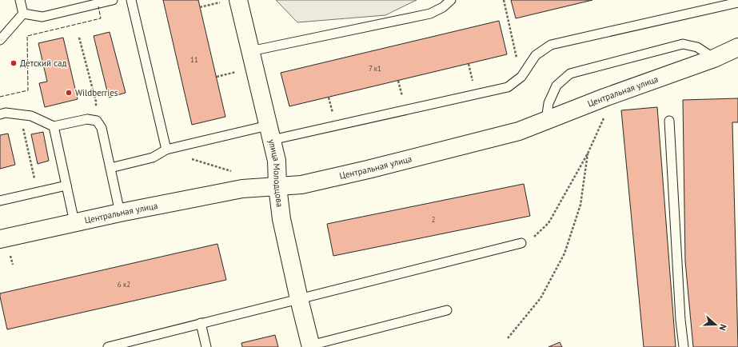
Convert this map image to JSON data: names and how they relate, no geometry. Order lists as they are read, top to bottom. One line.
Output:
{"streets":{"street":["Центральная улица","улица Молодцова"]},"crossings":[["Центральная улица","улица Молодцова"]],"places":["Детский сад","Wildberries"],"house_numbers":["11","7 к1","2","6 к2"],"north":"right"}
